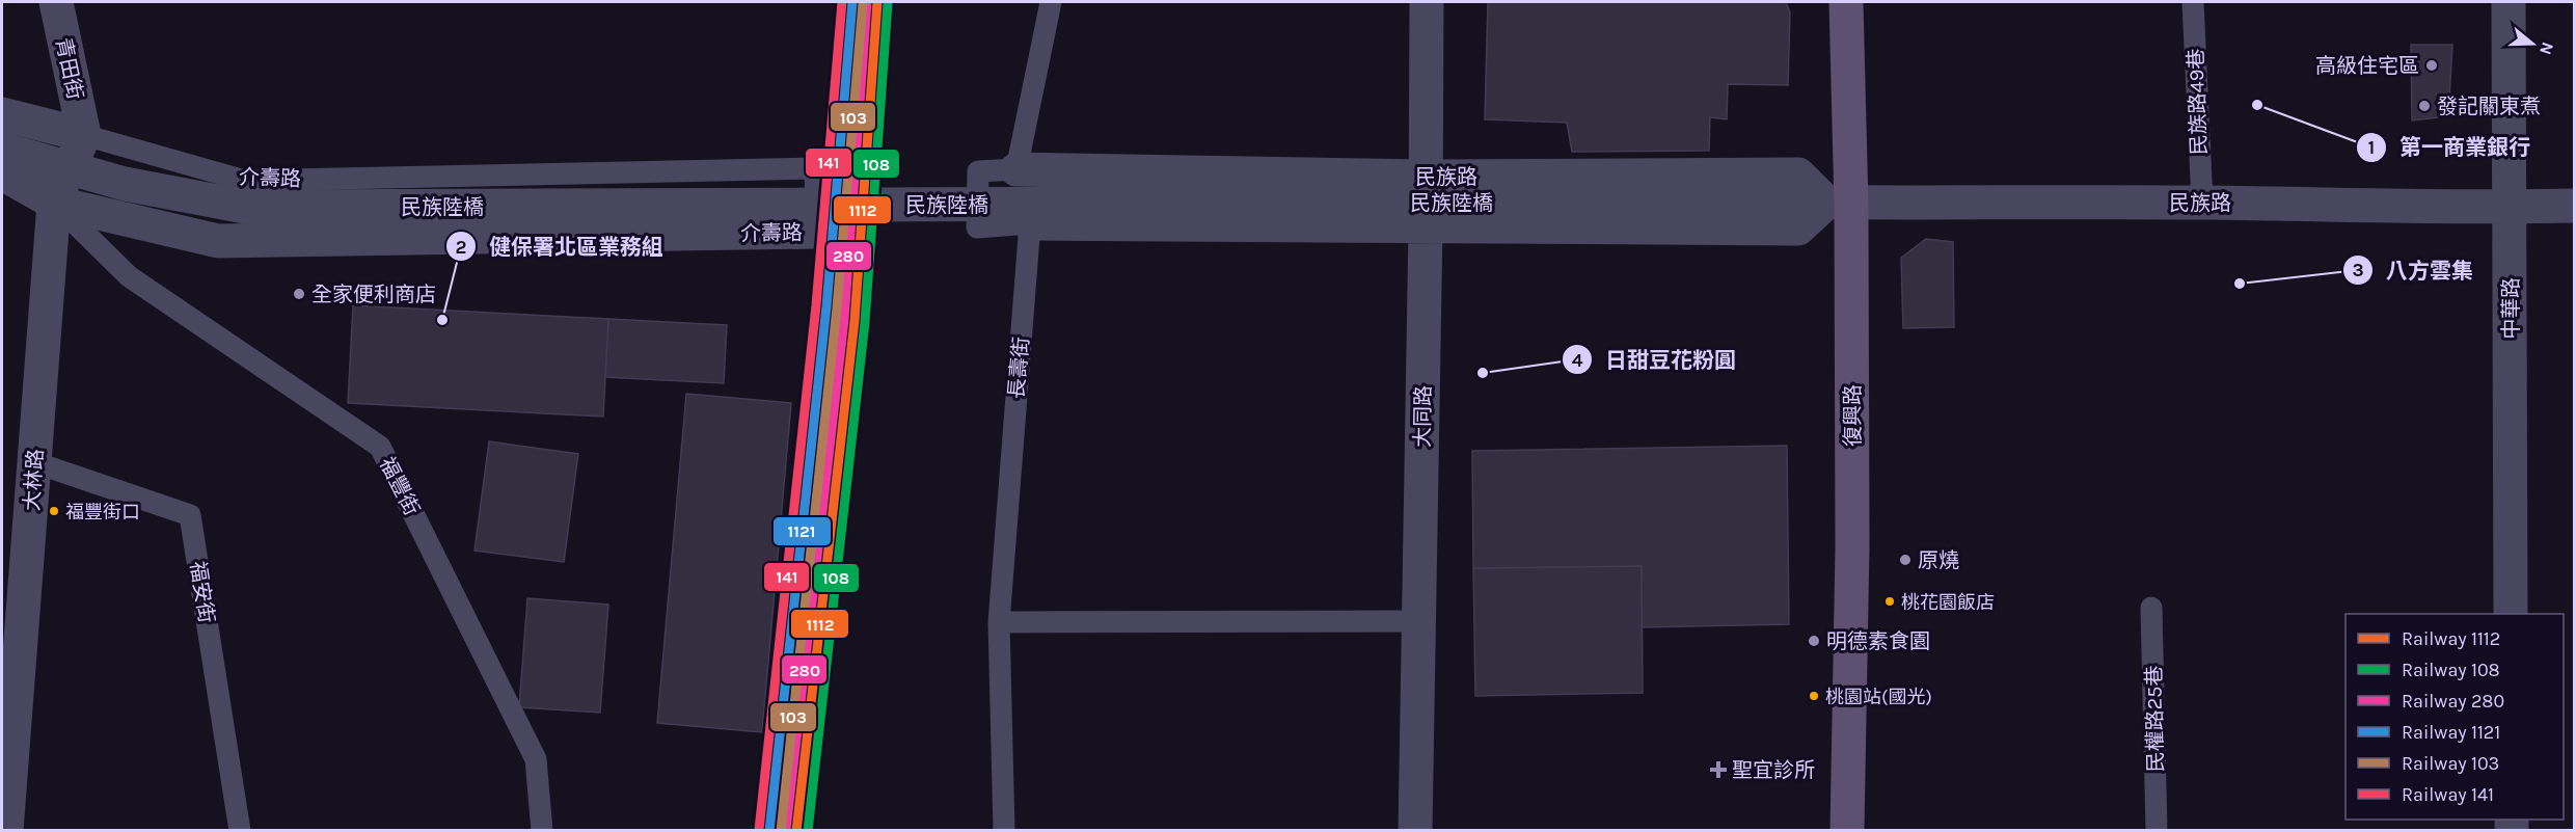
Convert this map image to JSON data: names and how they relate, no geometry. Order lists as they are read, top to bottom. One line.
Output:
{"streets":{"main road":["復興路"],"street":["青田街","民族路","介壽路","民族陸橋","中華路","大同路","大林路"],"lane":["民族路49巷","長壽街","福豐街","福安街","民權路25巷"]},"crossings":[["青田街","介壽路"],["青田街","大林路"],["民族路49巷","民族路"],["民族路","民族陸橋"],["民族路","中華路"],["民族路","復興路"],["民族路","大同路"],["介壽路","大林路"],["介壽路","福豐街"],["大林路","福豐街"],["大林路","福安街"]],"places":{"other":["高級住宅區","第一商業銀行","發記關東煮","八方雲集","全家便利商店","健保署北區業務組","日甜豆花粉圓","福豐街口","原燒","桃花園飯店","明德素食園","桃園站(國光)"],"health":["聖宜診所"]},"lines":["rail line 1112","rail line 280","rail line 1121","rail line 141","rail line 108","rail line 103"],"legend":["Railway 1112","Railway 108","Railway 280","Railway 1121","Railway 103","Railway 141"],"north":"right"}
